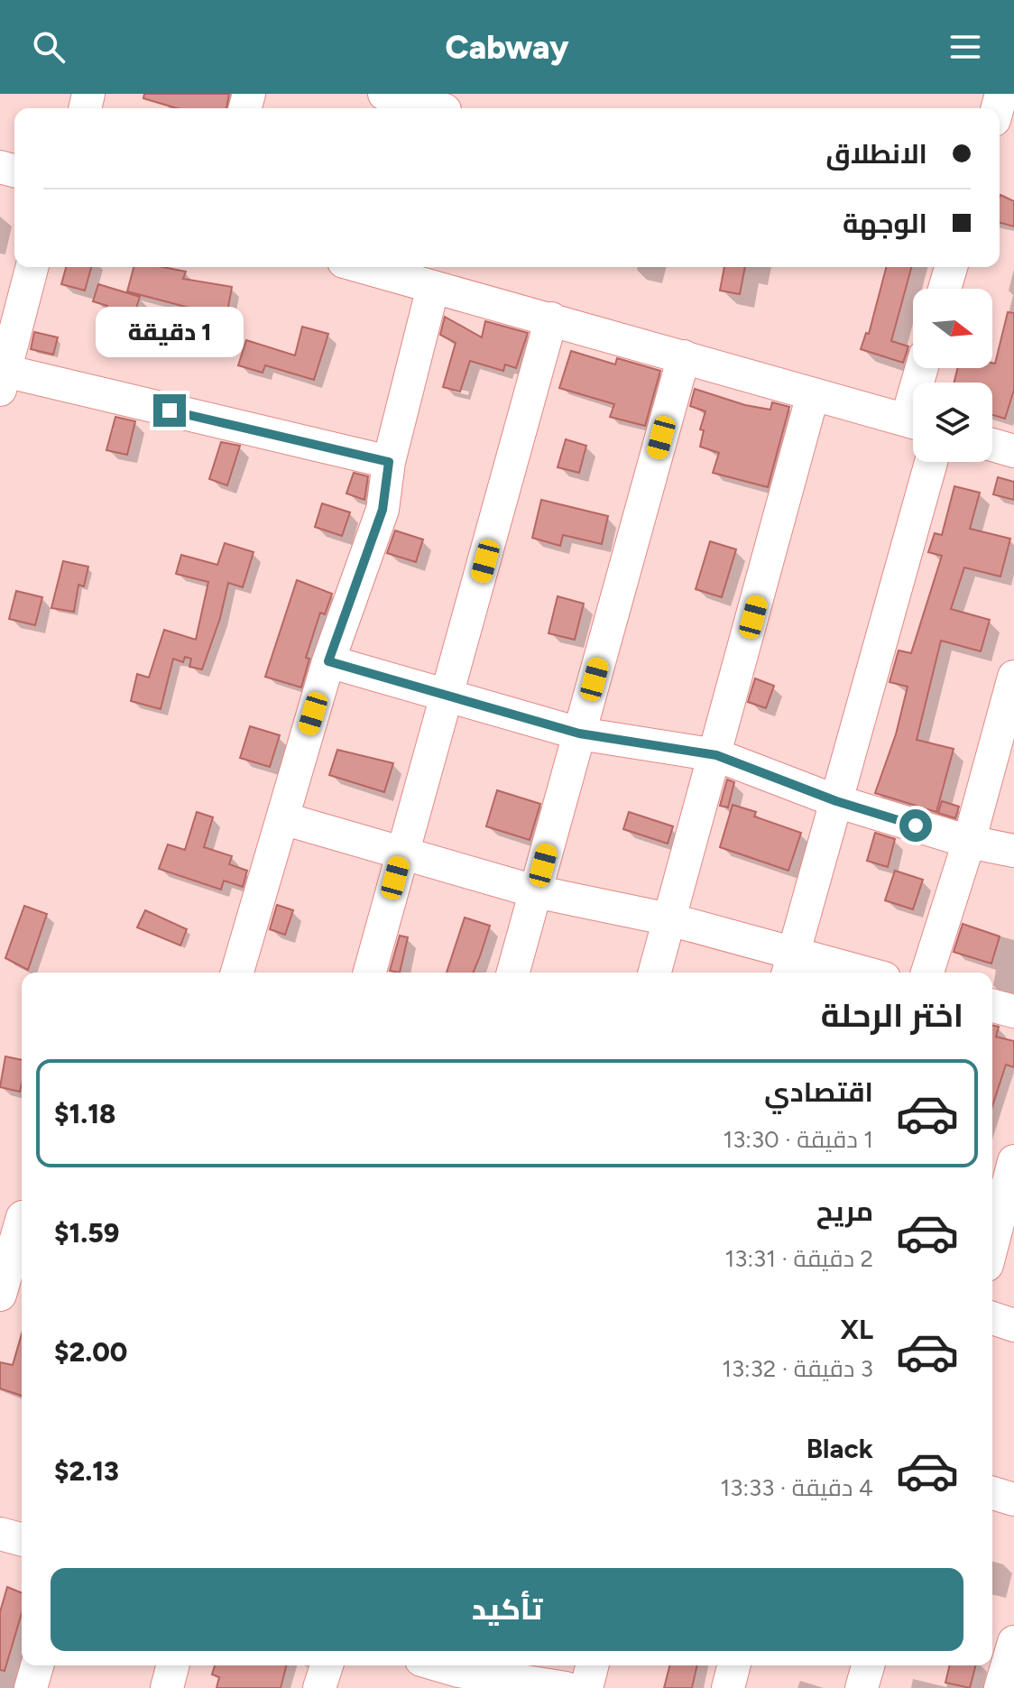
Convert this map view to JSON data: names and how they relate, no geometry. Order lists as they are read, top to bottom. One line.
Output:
{"north":"right","page":{"header":"Cabway","banner":["الانطلاق","الوجهة"],"bubble":"1 دقيقة","heading":"اختر الرحلة","list":[{"name":"اقتصادي","note":"1 دقيقة · 13:30","value":"$1.18"},{"name":"مريح","note":"2 دقيقة · 13:31","value":"$1.59"},{"name":"XL","note":"3 دقيقة · 13:32","value":"$2.00"},{"name":"Black","note":"4 دقيقة · 13:33","value":"$2.13"}],"buttons":"تأكيد"}}
